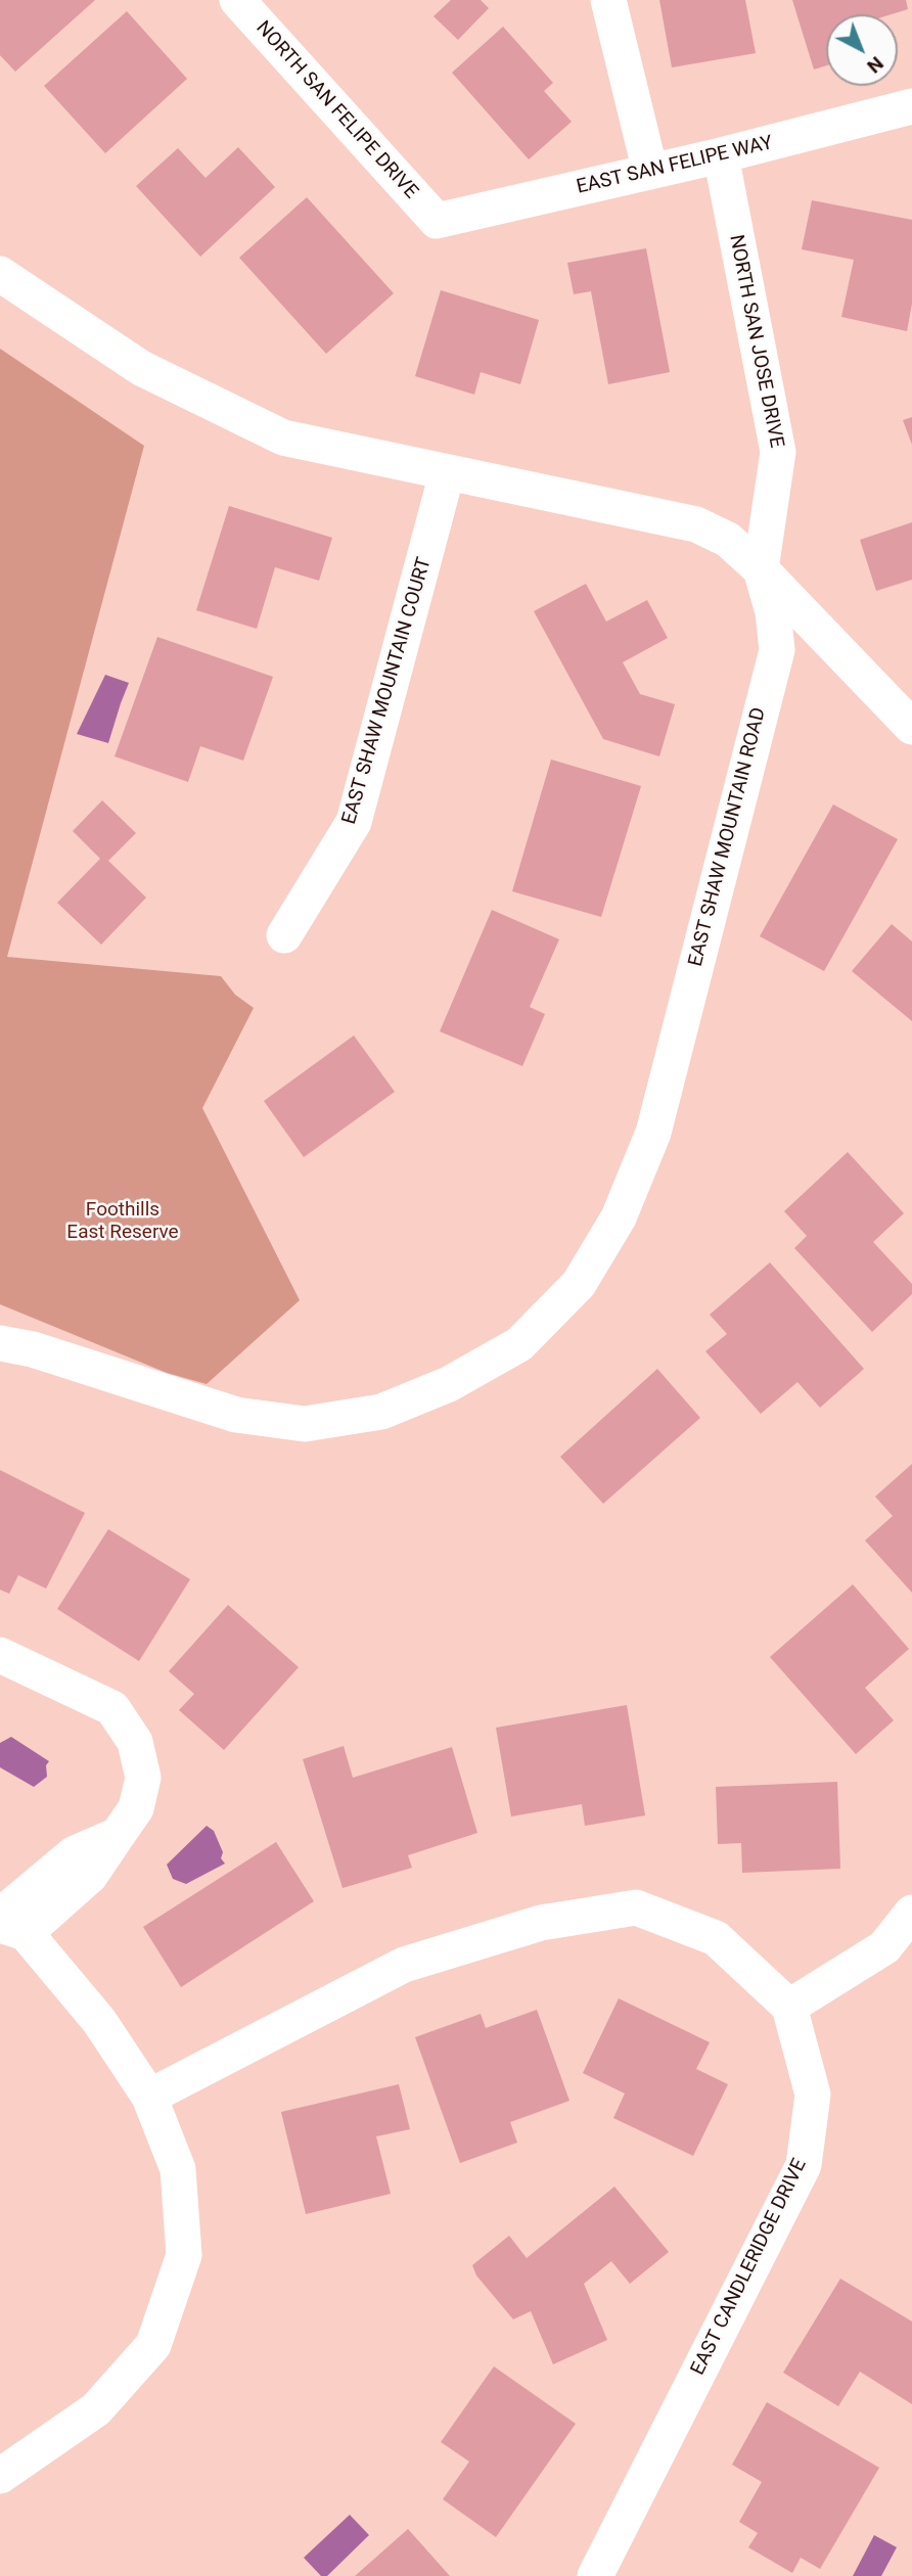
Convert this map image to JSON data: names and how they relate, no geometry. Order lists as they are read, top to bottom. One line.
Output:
{"streets":{"street":["NORTH SAN FELIPE DRIVE","EAST SAN FELIPE WAY","NORTH SAN JOSE DRIVE","EAST SHAW MOUNTAIN COURT","EAST SHAW MOUNTAIN ROAD","EAST CANDLERIDGE DRIVE"]},"crossings":[["NORTH SAN FELIPE DRIVE","EAST SAN FELIPE WAY"],["EAST SAN FELIPE WAY","NORTH SAN JOSE DRIVE"],["NORTH SAN JOSE DRIVE","EAST SHAW MOUNTAIN ROAD"]],"parks":["Foothills East Reserve"],"north":"bottom right"}
